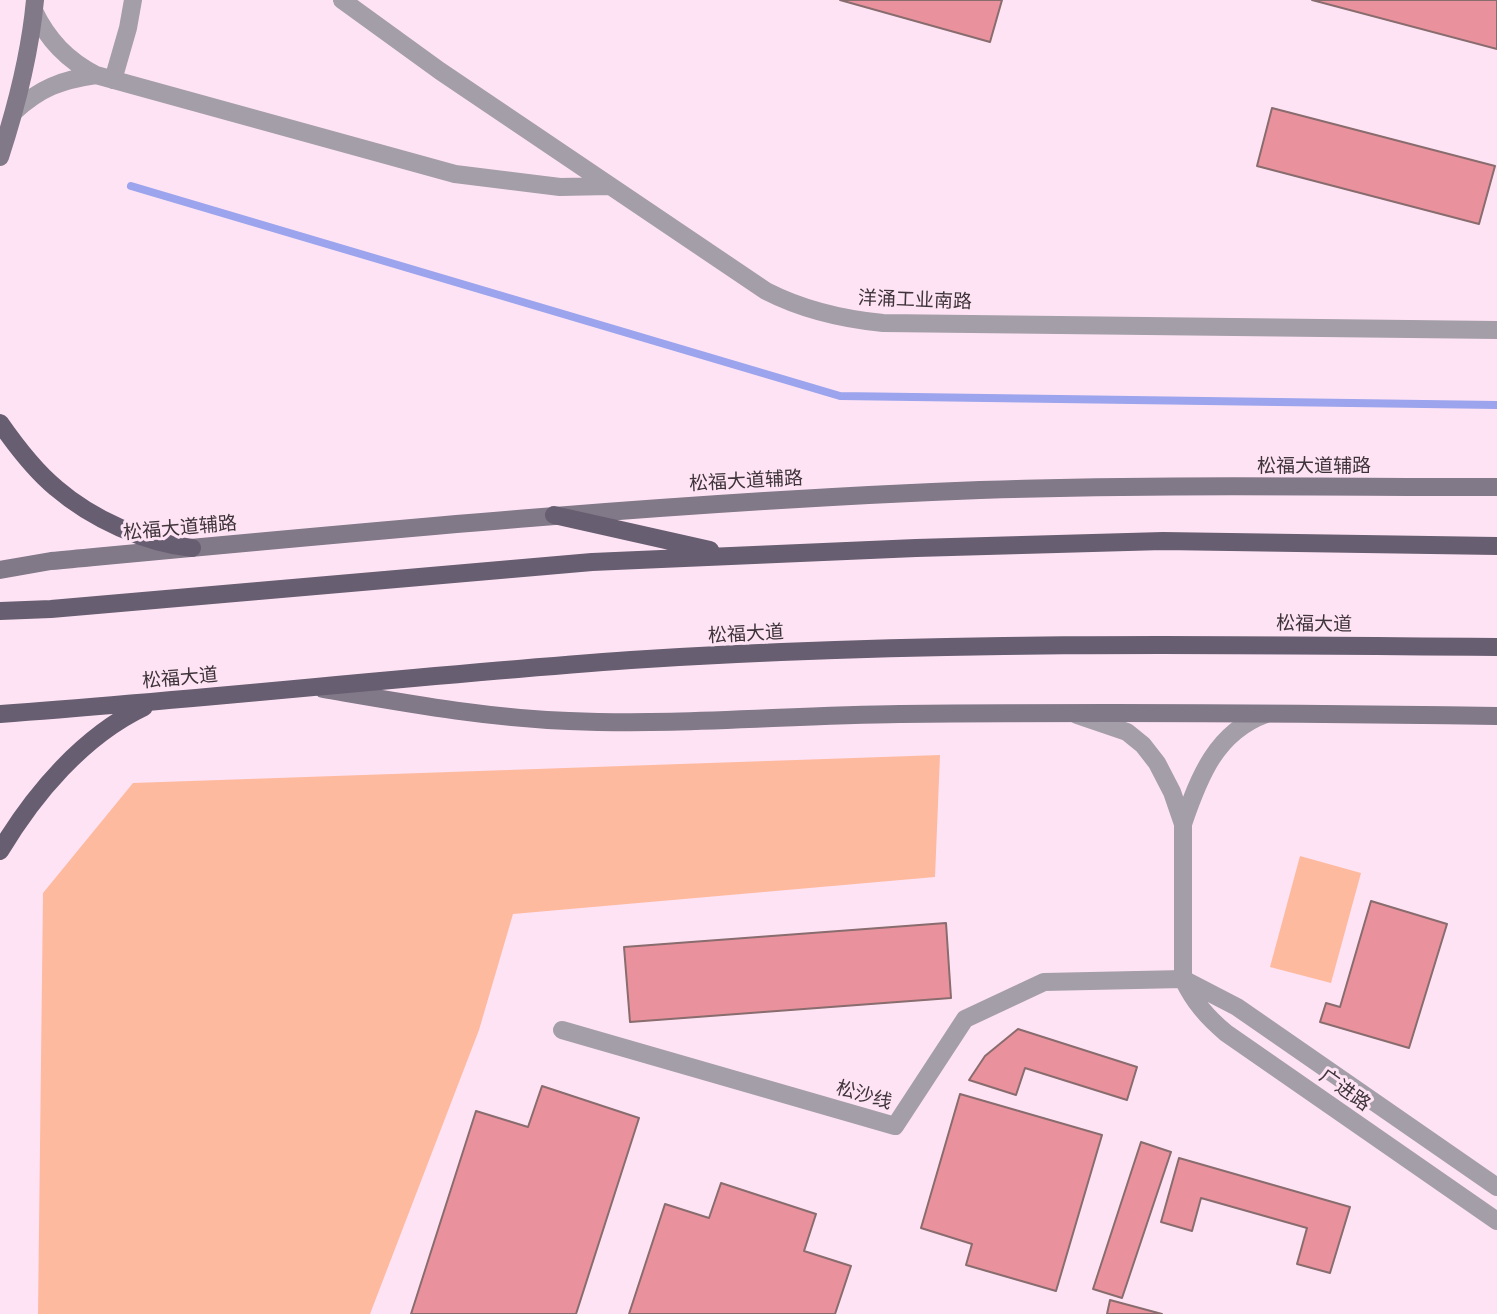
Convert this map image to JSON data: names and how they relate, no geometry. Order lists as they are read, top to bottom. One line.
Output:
{"streets":{"main road":["松福大道辅路","松福大道"],"street":["洋涌工业南路","广进路","松沙线"]},"crossings":[["广进路","松沙线"]]}
